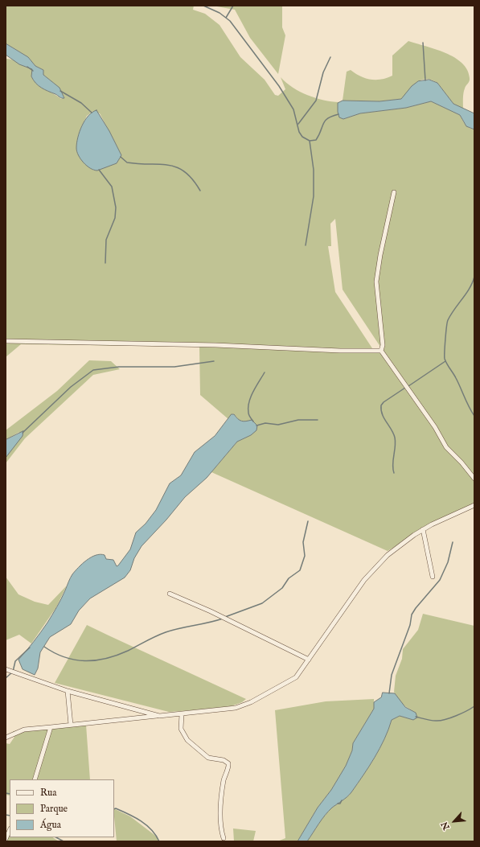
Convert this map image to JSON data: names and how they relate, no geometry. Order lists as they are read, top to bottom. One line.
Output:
{"legend":["Rua","Parque","Água"],"north":"bottom left"}
